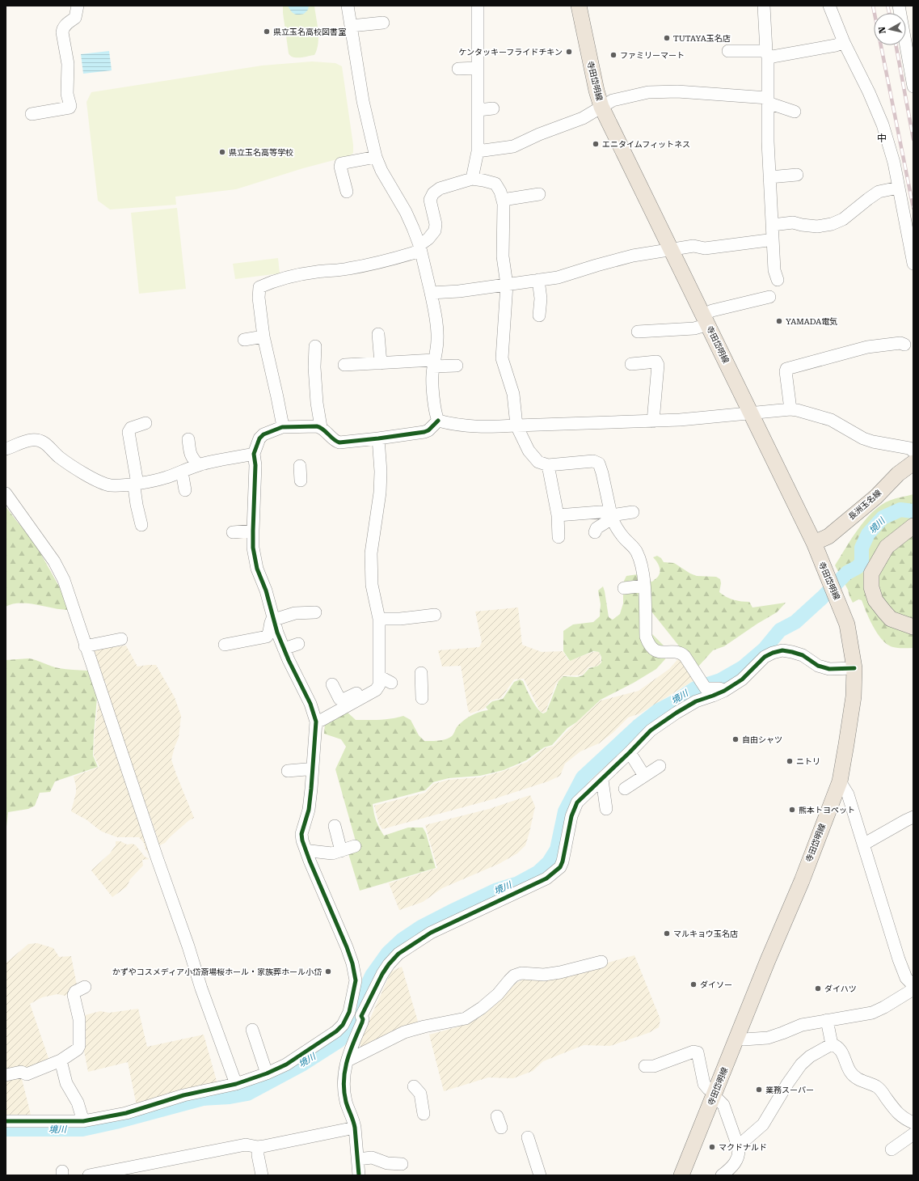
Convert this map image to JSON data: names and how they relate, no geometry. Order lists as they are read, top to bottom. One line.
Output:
{"streets":{"main road":["寺田岱明線","長洲玉名線"]},"crossings":[["寺田岱明線","長洲玉名線"]],"districts":["中"],"water":["境川"],"places":["県立玉名高校図書室","TUTAYA玉名店","ケンタッキーフライドチキン","ファミリーマート","エニタイムフィットネス","県立玉名高等学校","YAMADA電気","自由シャツ","ニトリ","熊本トヨペット","マルキョウ玉名店","かずやコスメディア小岱斎場桜ホール・家族葬ホール小岱","ダイソー","ダイハツ","業務スーパー","マクドナルド"],"north":"left"}
